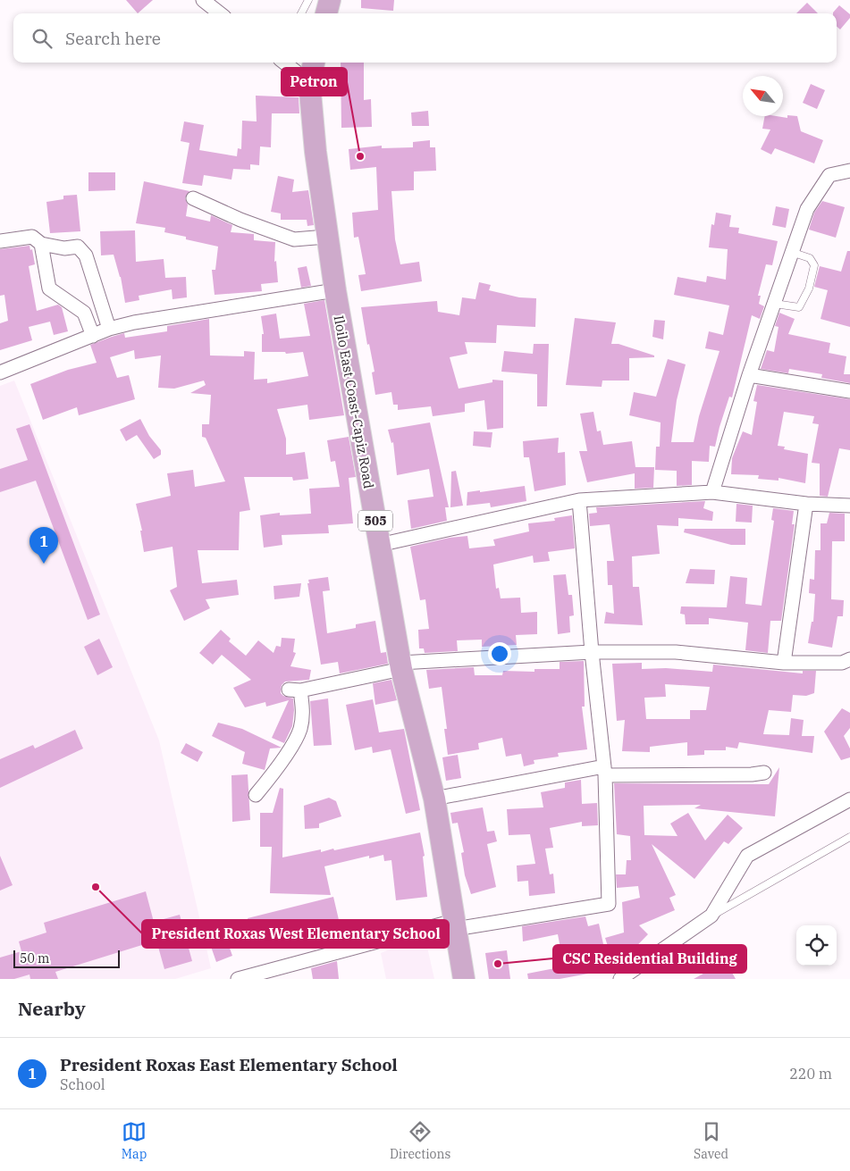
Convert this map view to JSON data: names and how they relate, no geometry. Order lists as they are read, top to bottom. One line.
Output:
{"streets":{"main road":["Iloilo East Coast-Capiz Road","505"]},"places":["Petron","President Roxas West Elementary School","CSC Residential Building"],"scale_bar":"50 m","north":"top left","page":{"search":"Search here","pins":"1","scale":"50 m","heading":"Nearby","list":[{"mark":"1","name":"President Roxas East Elementary School","note":"School","value":"220 m"}],"nav":["Map","Directions","Saved"]}}
